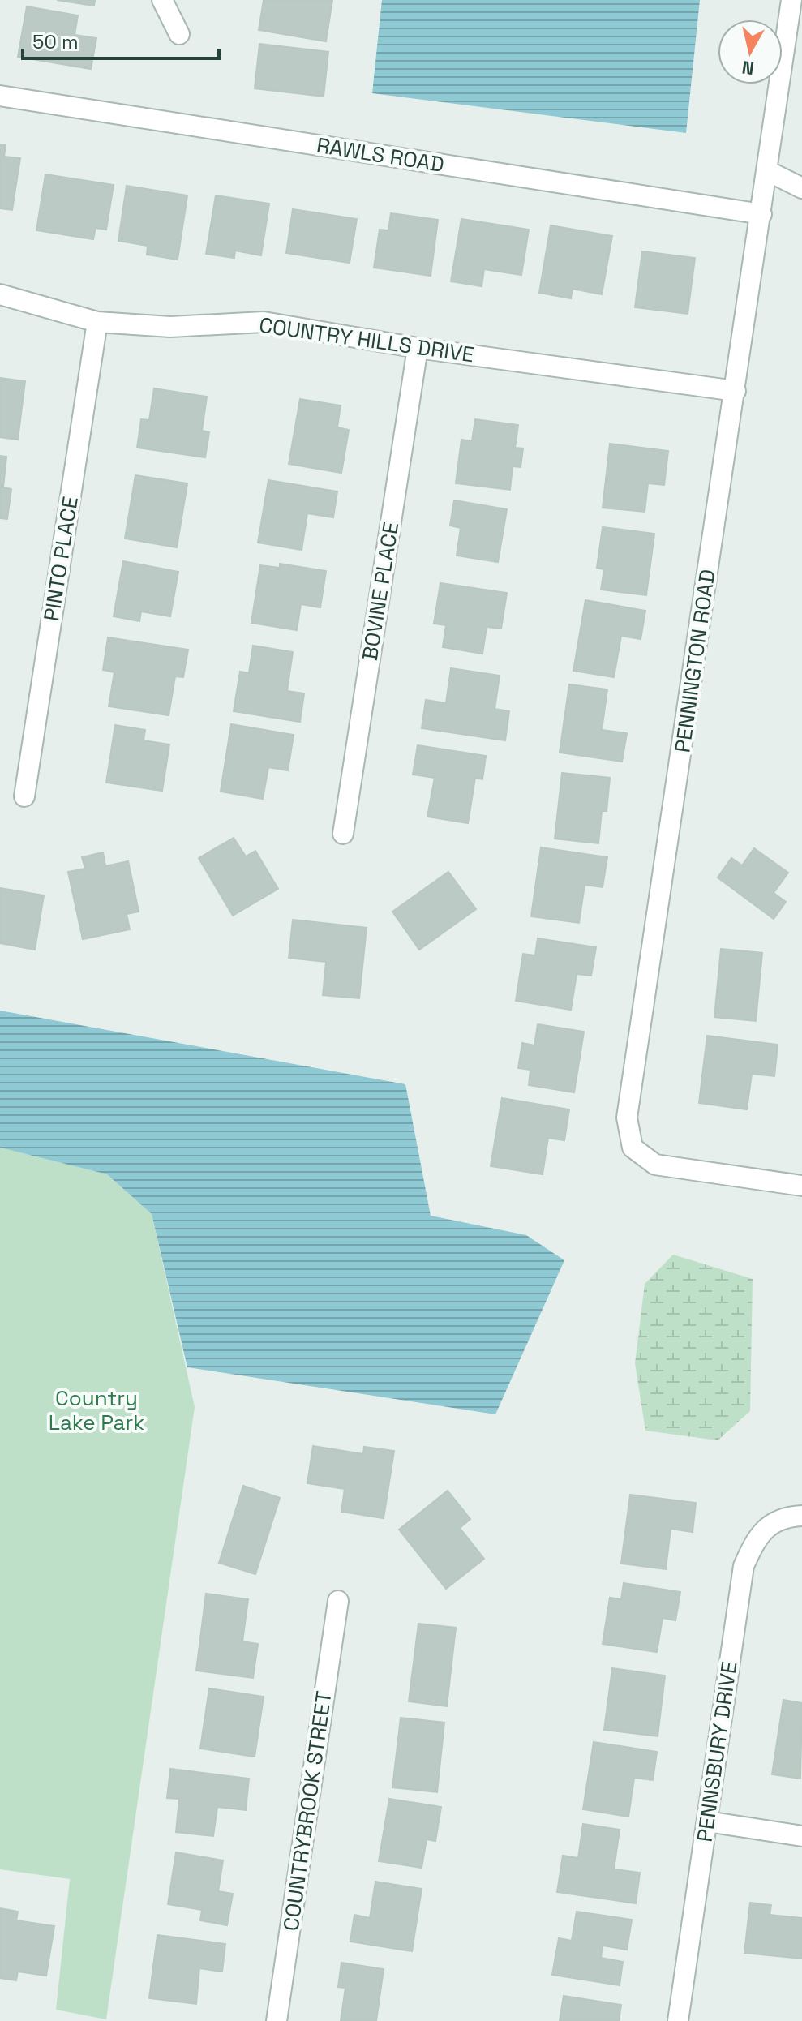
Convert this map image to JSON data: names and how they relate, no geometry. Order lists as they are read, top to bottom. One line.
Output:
{"streets":{"street":["RAWLS ROAD","COUNTRY HILLS DRIVE","PINTO PLACE","BOVINE PLACE","PENNINGTON ROAD","PENNSBURY DRIVE","COUNTRYBROOK STREET"]},"crossings":[["RAWLS ROAD","PENNINGTON ROAD"],["COUNTRY HILLS DRIVE","PINTO PLACE"],["COUNTRY HILLS DRIVE","BOVINE PLACE"],["COUNTRY HILLS DRIVE","PENNINGTON ROAD"]],"parks":["Country Lake Park"],"scale_bar":"50 m","north":"bottom"}
